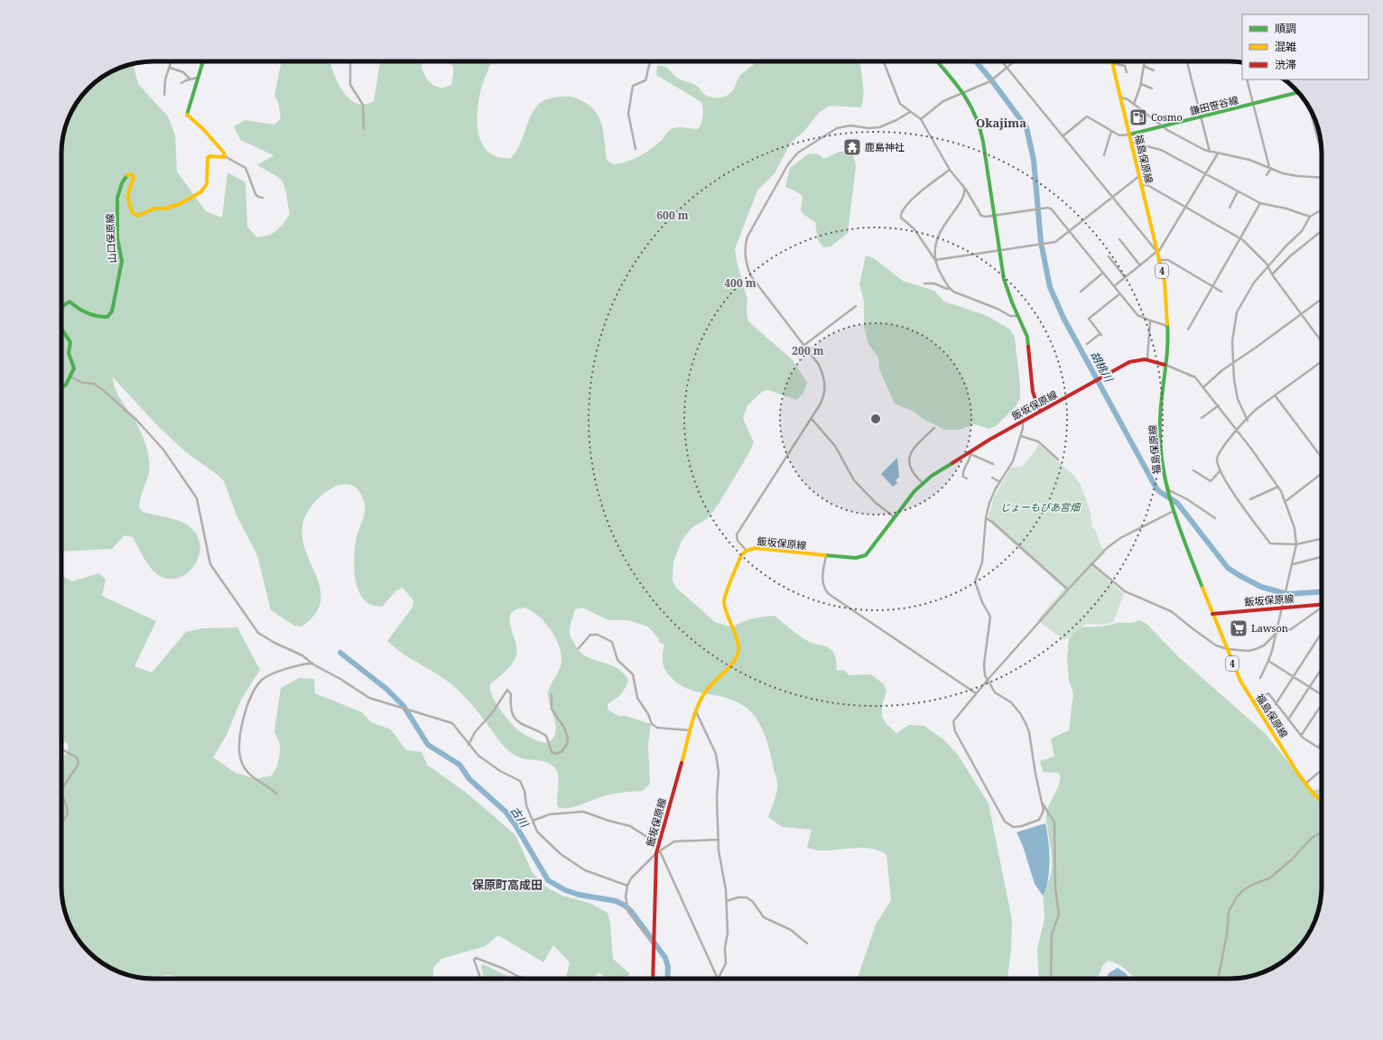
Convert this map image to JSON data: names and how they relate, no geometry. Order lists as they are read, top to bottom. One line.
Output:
{"streets":{"main road":["鎌田笹谷線","福島保原線","山口保原線","4","飯坂保原線"]},"crossings":[["鎌田笹谷線","福島保原線"],["福島保原線","飯坂保原線"]],"districts":["Okajima","保原町高成田"],"water":["胡桃川","古川"],"parks":["じょーもぴあ宮畑"],"places":{"fuel station":["Cosmo"],"temple":["鹿島神社"],"supermarket":["Lawson"]},"legend":["順調","混雑","渋滞"],"rings":["600 m","400 m","200 m"]}
